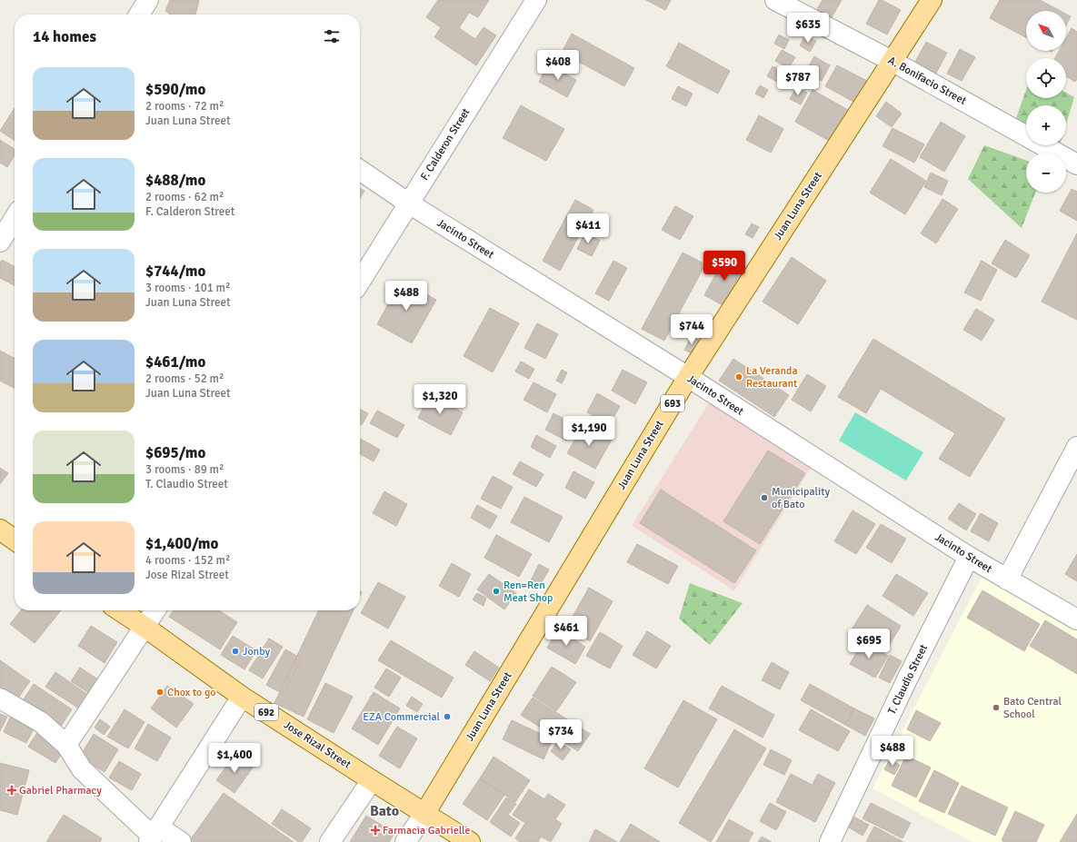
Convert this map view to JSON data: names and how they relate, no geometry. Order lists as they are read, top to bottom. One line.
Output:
{"streets":{"main road":["Juan Luna Street","693","692","Jose Rizal Street"],"street":["A. Bonifacio Street","F. Calderon Street","Jacinto Street","T. Claudio Street"]},"crossings":[["A. Bonifacio Street","Juan Luna Street"],["F. Calderon Street","Jacinto Street"],["Juan Luna Street","Jacinto Street"],["Juan Luna Street","Jose Rizal Street"],["Jacinto Street","T. Claudio Street"]],"districts":["Bato"],"places":{"other":["La Veranda Restaurant","Municipality of Bato","Ren=Ren Meat Shop","Jonby","Chox to go","Bato Central School","EZA Commercial"],"health":["Gabriel Pharmacy","Farmacia Gabrielle"]},"north":"top left","page":{"map_buttons":["+","−"],"price":["$635","$408","$787","$411","$590","$488","$744","$1,320","$1,190","$461","$695","$734","$488","$1,400"],"heading":"14 homes","list":[{"name":"$590/mo","note":"2 rooms · 72 m² · Juan Luna Street"},{"name":"$488/mo","note":"2 rooms · 62 m² · F. Calderon Street"},{"name":"$744/mo","note":"3 rooms · 101 m² · Juan Luna Street"},{"name":"$461/mo","note":"2 rooms · 52 m² · Juan Luna Street"},{"name":"$695/mo","note":"3 rooms · 89 m² · T. Claudio Street"},{"name":"$1,400/mo","note":"4 rooms · 152 m² · Jose Rizal Street"}]}}
